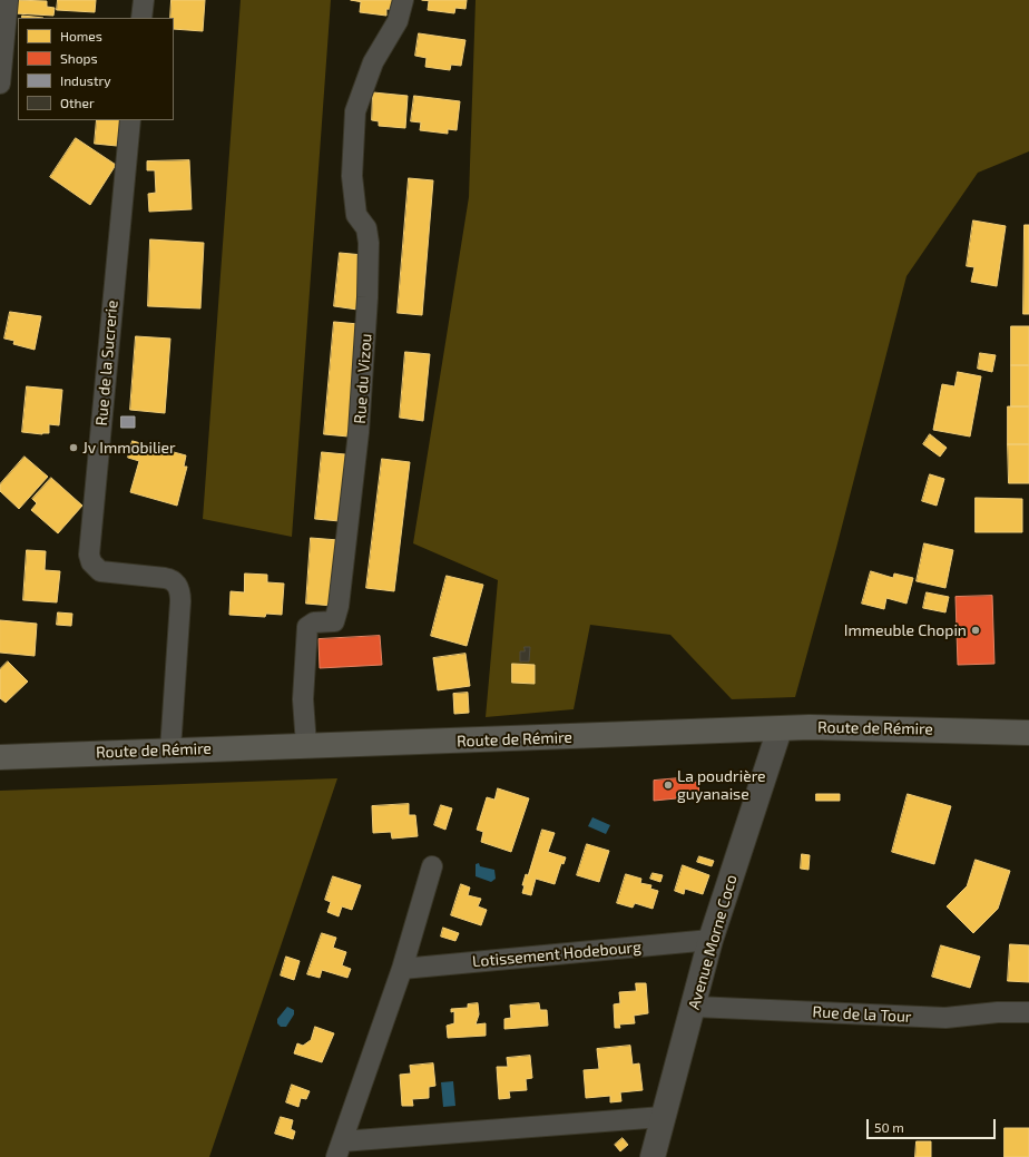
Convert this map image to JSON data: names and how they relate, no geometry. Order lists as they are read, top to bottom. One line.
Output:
{"streets":{"main road":["Route de Rémire"],"street":["Rue de la Sucrerie","Rue du Vizou","Avenue Morne Coco","Lotissement Hodebourg","Rue de la Tour"]},"crossings":[["Rue de la Sucrerie","Route de Rémire"],["Rue du Vizou","Route de Rémire"],["Route de Rémire","Avenue Morne Coco"],["Avenue Morne Coco","Lotissement Hodebourg"],["Avenue Morne Coco","Rue de la Tour"]],"places":["Jv Immobilier","Immeuble Chopin","La poudrière guyanaise"],"legend":["Homes","Shops","Industry","Other"],"scale_bar":"50 m"}
